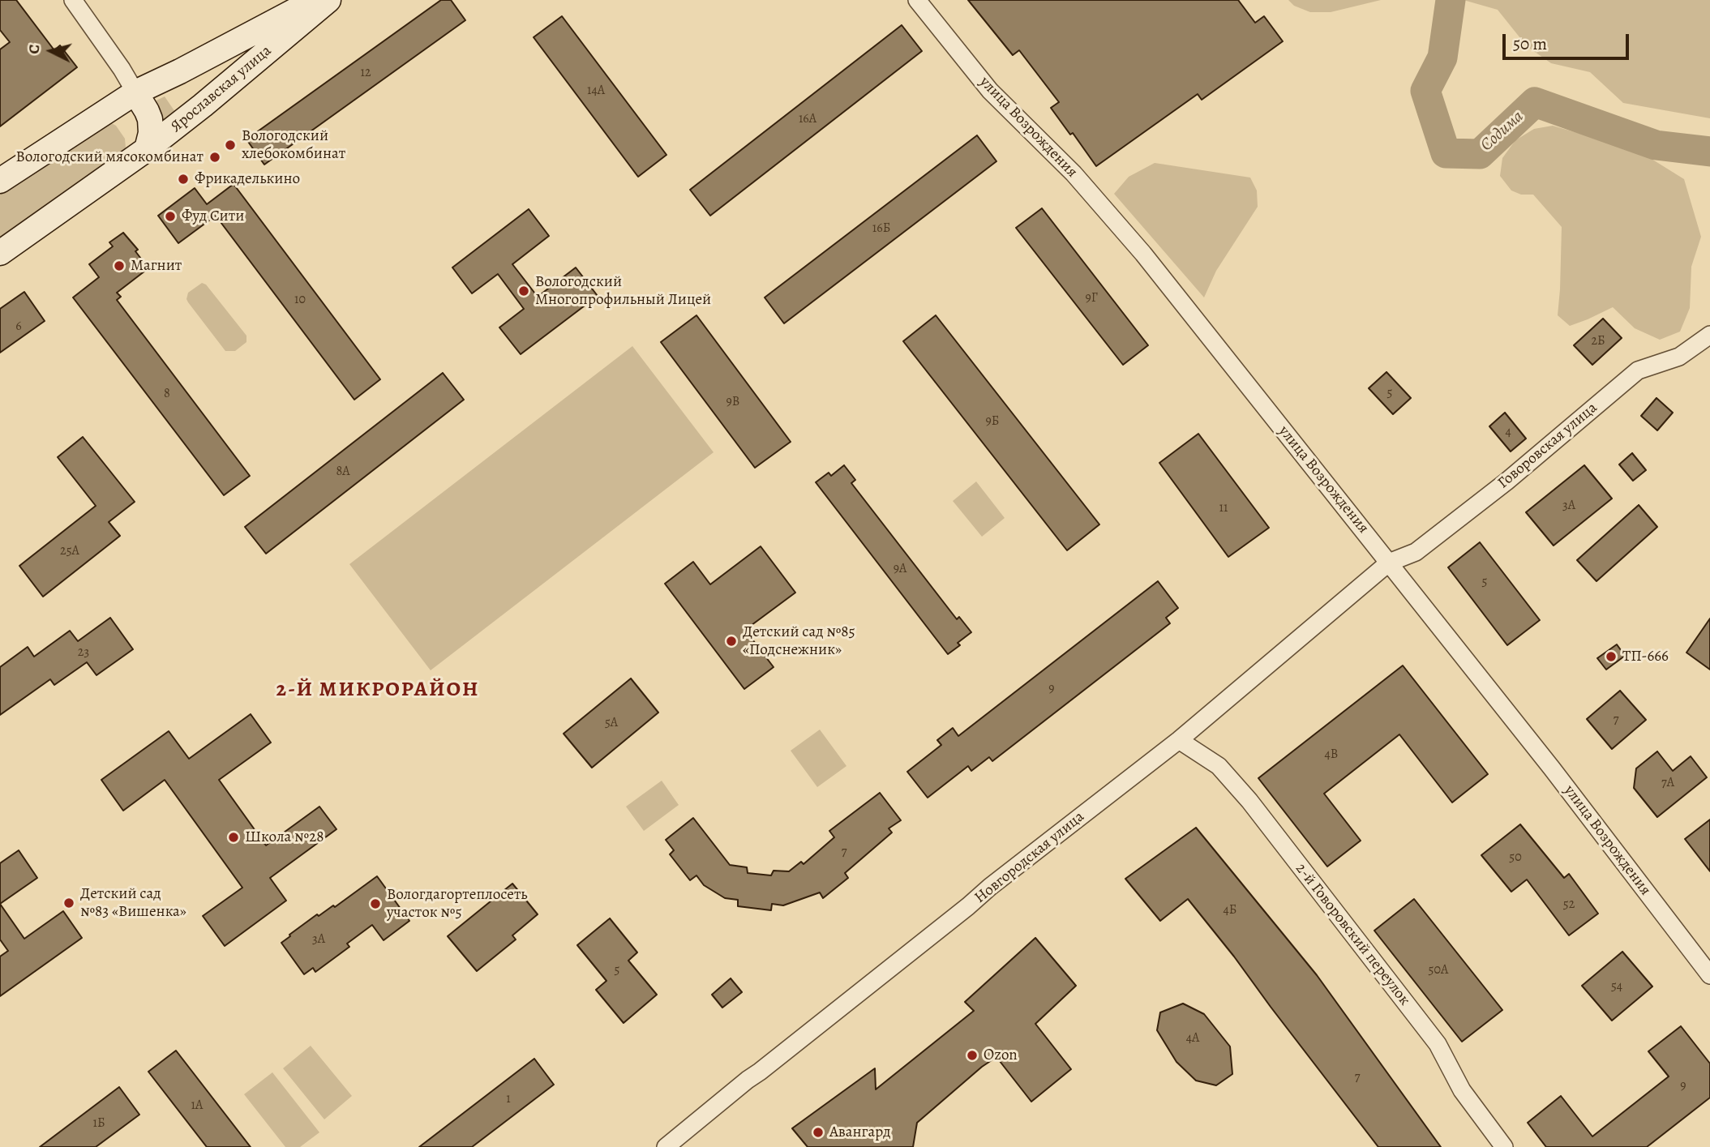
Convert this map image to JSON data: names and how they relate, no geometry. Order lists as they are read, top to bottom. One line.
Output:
{"streets":{"street":["Ярославская улица","улица Возрождения","Говоровская улица","Новгородская улица","2-й Говоровский переулок"]},"crossings":[["улица Возрождения","Говоровская улица"],["улица Возрождения","Новгородская улица"],["Говоровская улица","Новгородская улица"],["Новгородская улица","2-й Говоровский переулок"]],"districts":["2-Й МИКРОРАЙОН"],"water":["Содима"],"places":["Вологодский хлебокомбинат","Вологодский мясокомбинат","Фрикаделькино","Фуд Сити","Магнит","Вологодский Многопрофильный Лицей","Детский сад №85 «Подснежник»","ТП-666","Школа №28","Детский сад №83 «Вишенка»","Вологдагортеплосеть участок №5","Ozon","Авангард"],"house_numbers":["12","14А","16А","16Б","9Г","10","6","2Б","5","8","9В","9Б","4","8А","3А","11","25А","9А","5","23","9","7","5А","4В","7А","7","50","52","4Б","3А","5","50А","54","4А","7","9","1","1А","1Б"],"scale_bar":"50 m","north":"left"}
